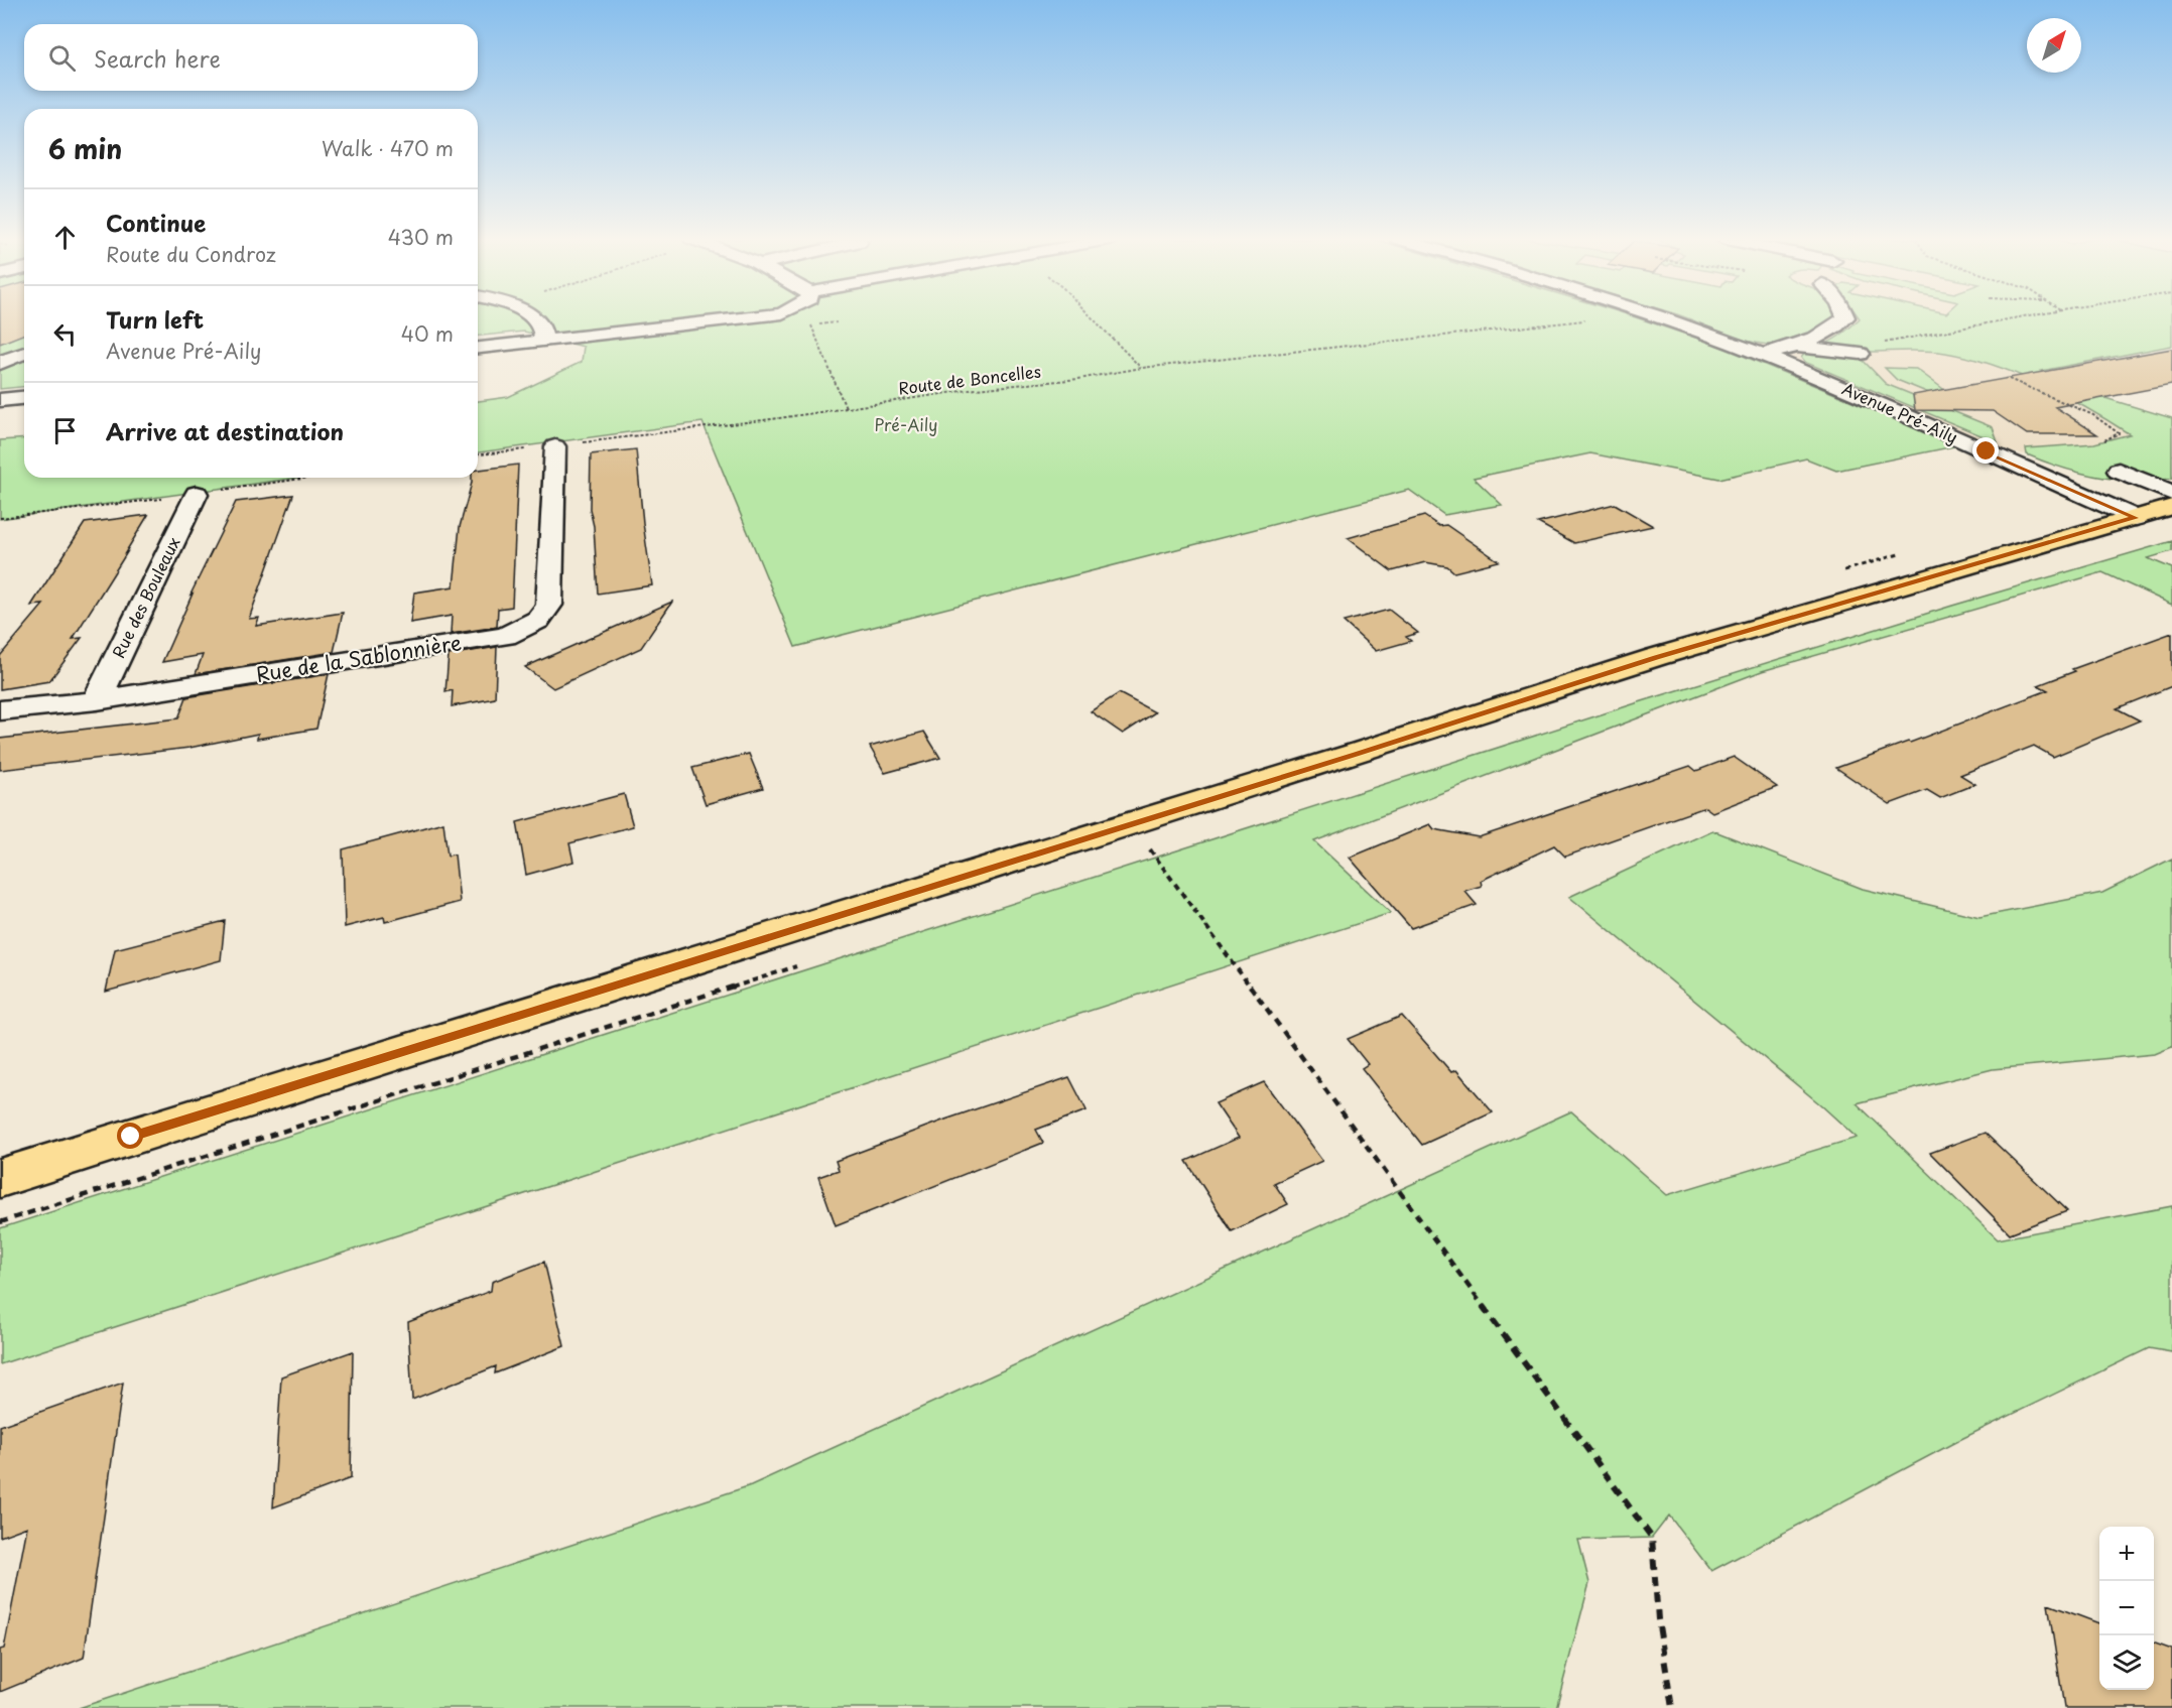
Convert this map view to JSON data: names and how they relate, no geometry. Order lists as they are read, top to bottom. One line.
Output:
{"streets":{"street":["Avenue Pré-Aily","Rue des Bouleaux","Rue de la Sablonnière"],"path":["Route de Boncelles"]},"crossings":[["Route de Boncelles","Rue de la Sablonnière"],["Rue des Bouleaux","Rue de la Sablonnière"]],"parks":["Pré-Aily"],"north":"top right","page":{"search":"Search here","heading":["6 min","Walk · 470 m"],"list":[["Continue","Route du Condroz","430 m"],["Turn left","Avenue Pré-Aily","40 m"],"Arrive at destination"],"map_buttons":["+","−"]}}
